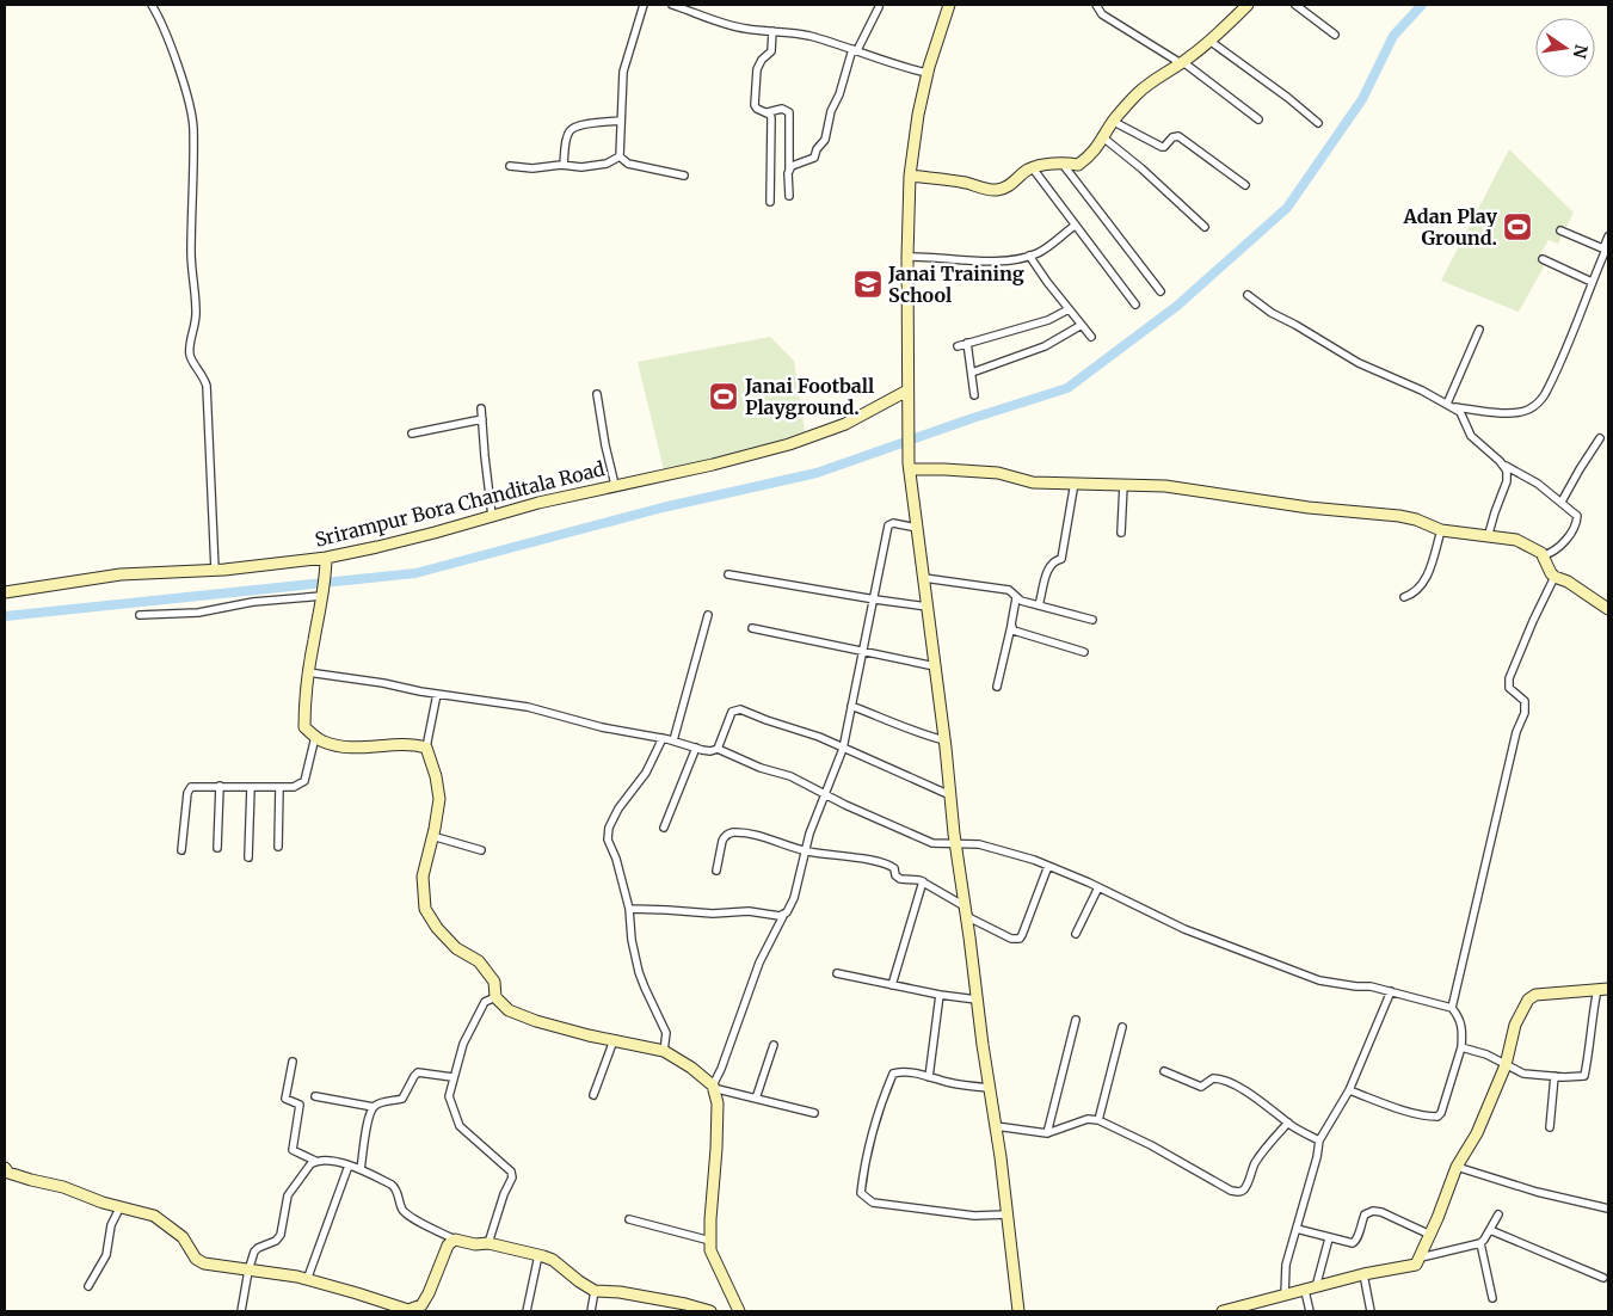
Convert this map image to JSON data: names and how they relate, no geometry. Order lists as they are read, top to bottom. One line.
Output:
{"streets":{"street":["Srirampur Bora Chanditala Road"]},"places":{"sports":["Adan Play Ground.","Janai Football Playground."],"school or university":["Janai Training School"]},"north":"right"}
